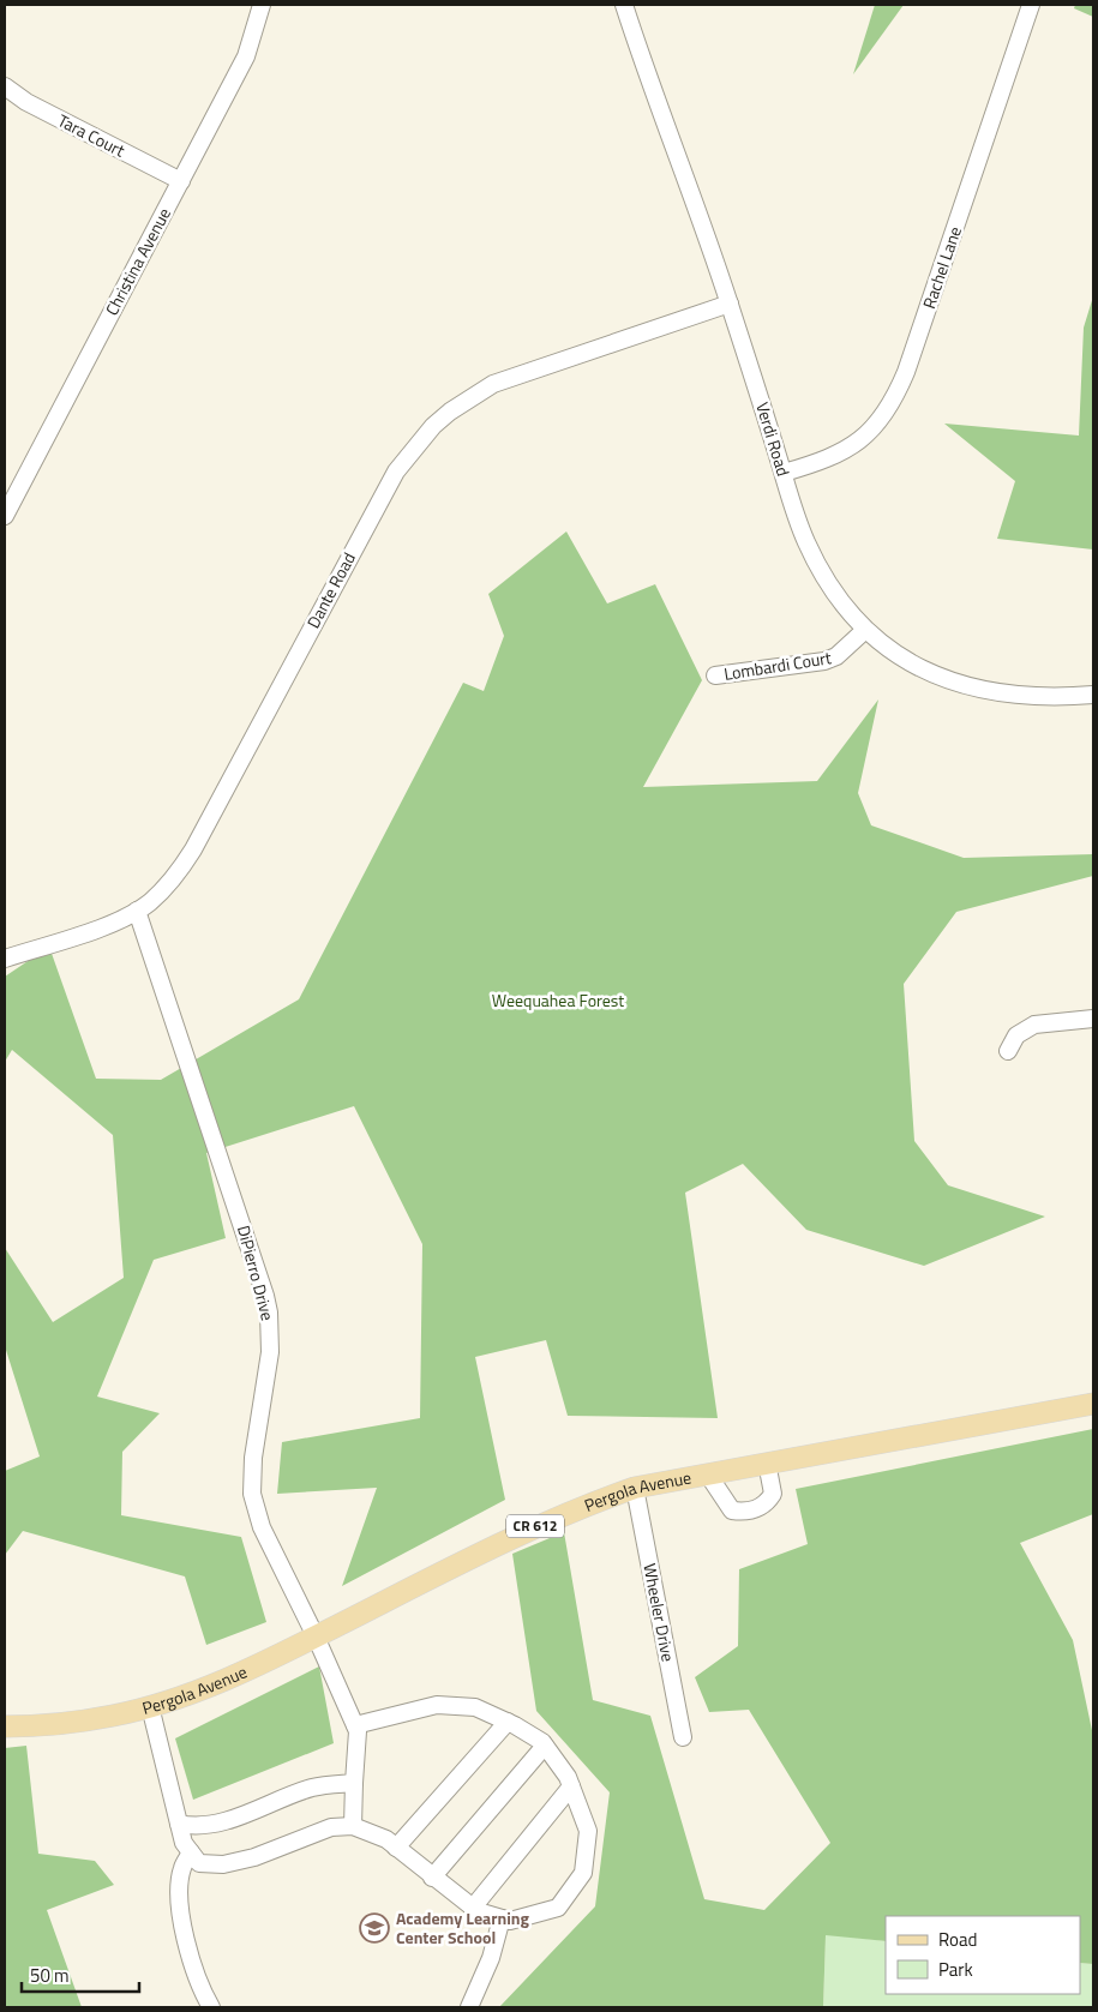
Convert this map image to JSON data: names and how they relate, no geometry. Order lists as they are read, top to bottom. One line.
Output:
{"streets":{"main road":["Pergola Avenue","CR 612"],"street":["Tara Court","Christina Avenue","Rachel Lane","Verdi Road","Dante Road","Lombardi Court","DiPierro Drive","Wheeler Drive"]},"crossings":[["Tara Court","Christina Avenue"],["Rachel Lane","Verdi Road"],["Verdi Road","Dante Road"],["Verdi Road","Lombardi Court"],["Dante Road","DiPierro Drive"],["DiPierro Drive","Pergola Avenue"],["Pergola Avenue","Wheeler Drive"]],"parks":["Weequahea Forest"],"places":{"school or university":["Academy Learning Center School"]},"legend":["Road","Park"],"scale_bar":"50 m"}
